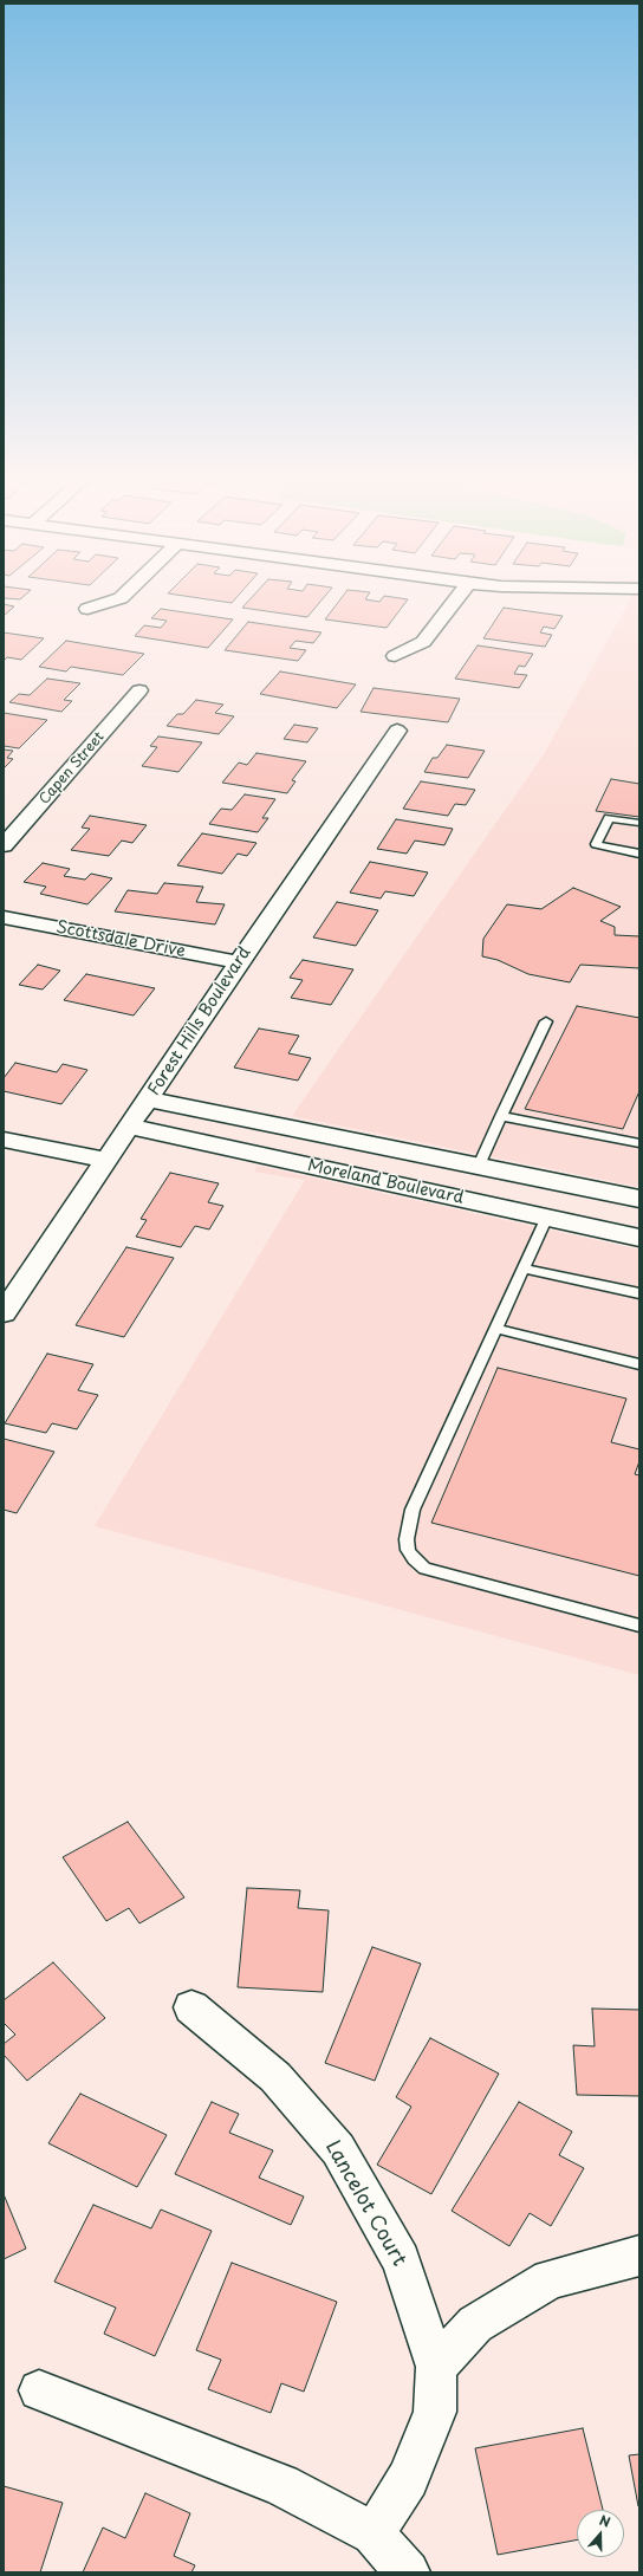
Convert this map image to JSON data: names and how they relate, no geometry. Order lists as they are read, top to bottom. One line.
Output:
{"streets":{"street":["Capen Street","Scottsdale Drive","Forest Hills Boulevard","Moreland Boulevard","Lancelot Court"]},"crossings":[["Scottsdale Drive","Forest Hills Boulevard"],["Forest Hills Boulevard","Moreland Boulevard"]],"north":"top"}
